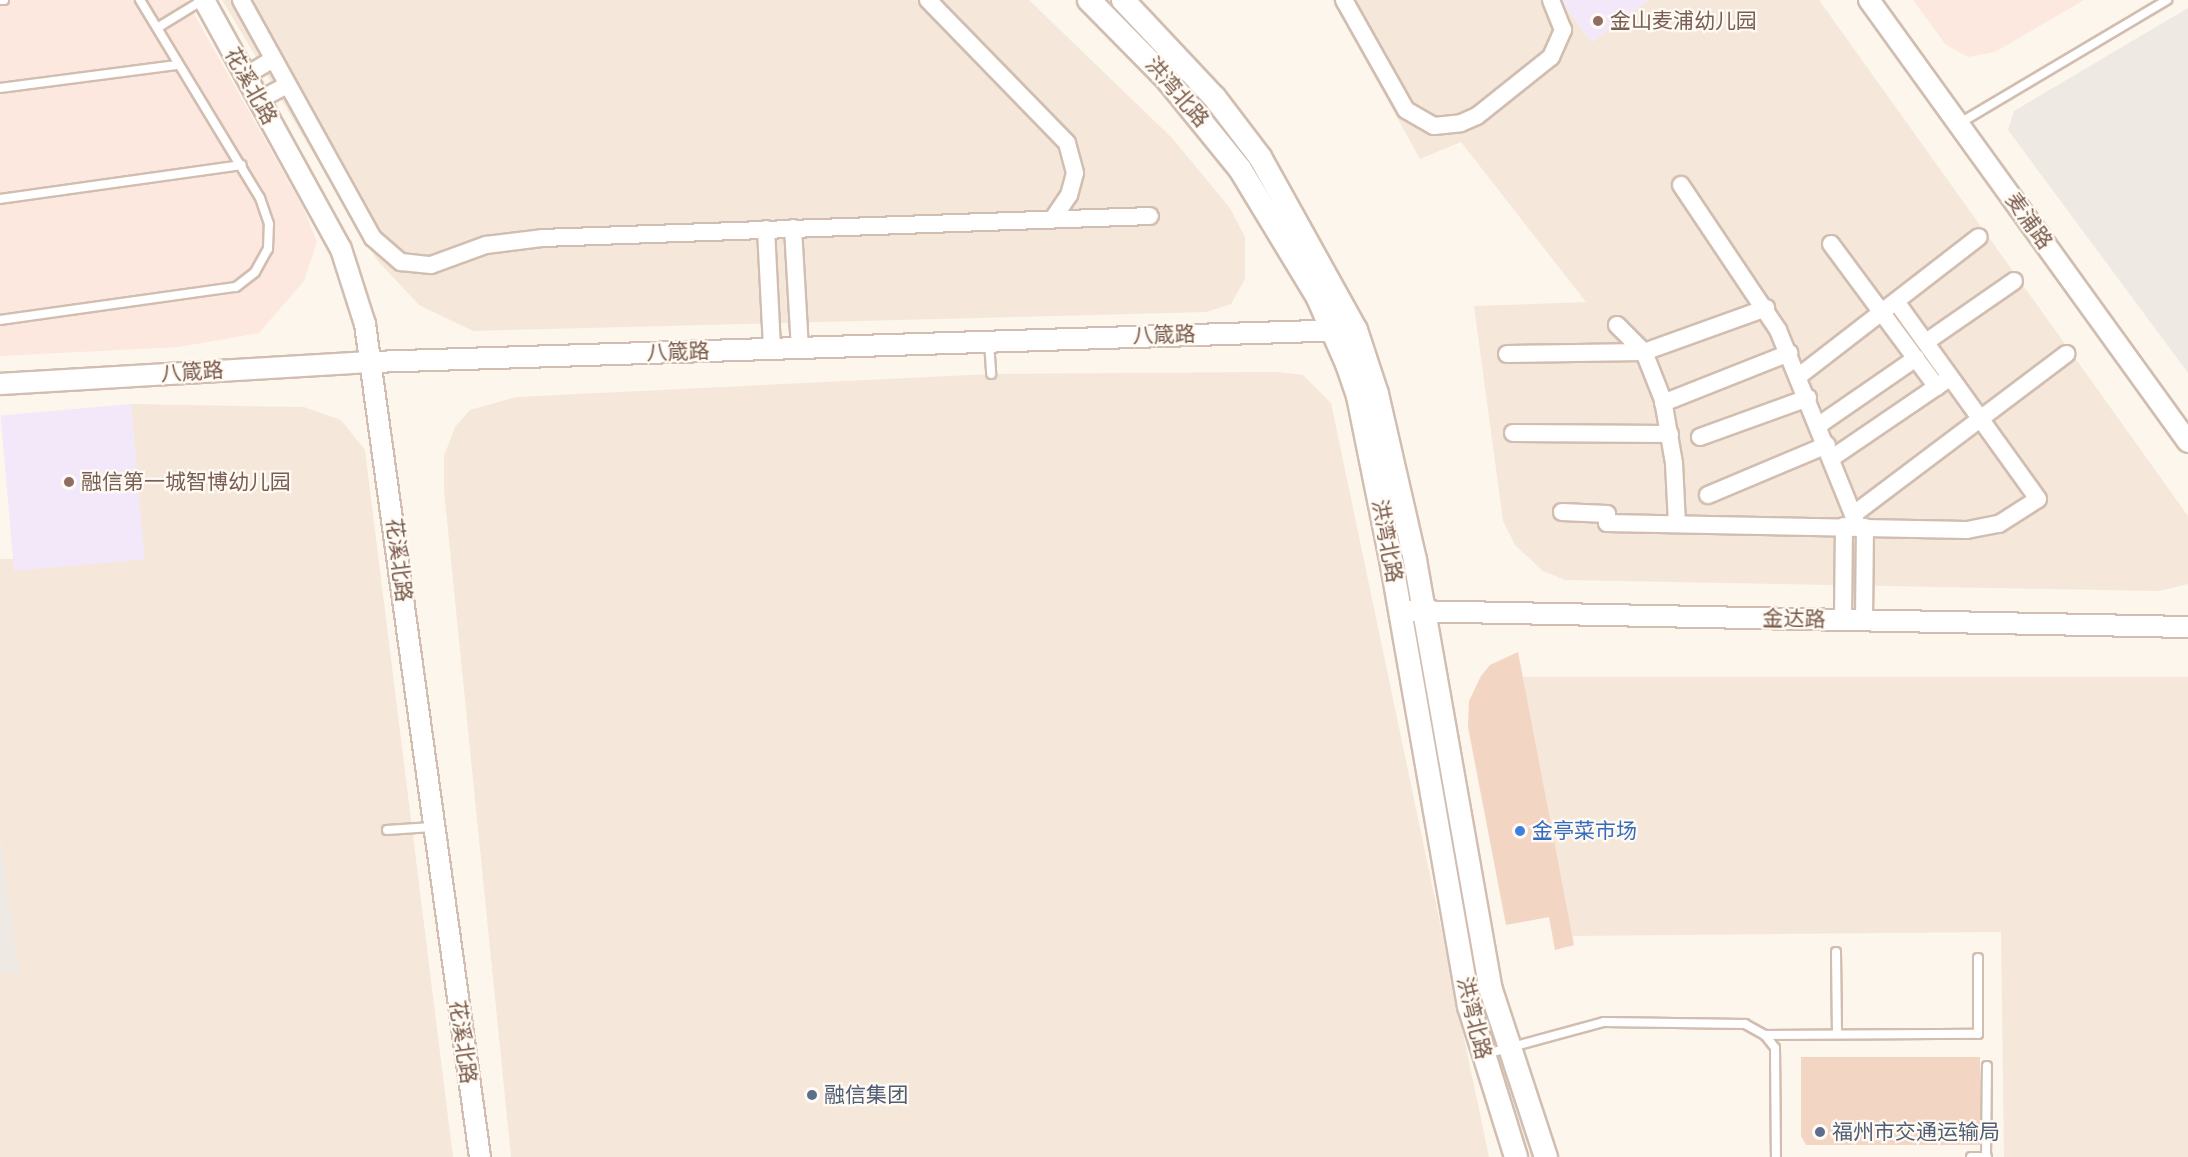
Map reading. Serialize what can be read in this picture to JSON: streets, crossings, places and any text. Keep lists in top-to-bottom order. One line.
{"streets":{"main road":["洪湾北路"],"street":["花溪北路","麦浦路","八箴路","金达路"]},"crossings":[["花溪北路","八箴路"],["洪湾北路","八箴路"],["洪湾北路","金达路"]],"places":["金山麦浦幼儿园","融信第一城智博幼儿园","金亭菜市场","融信集团","福州市交通运输局"]}
